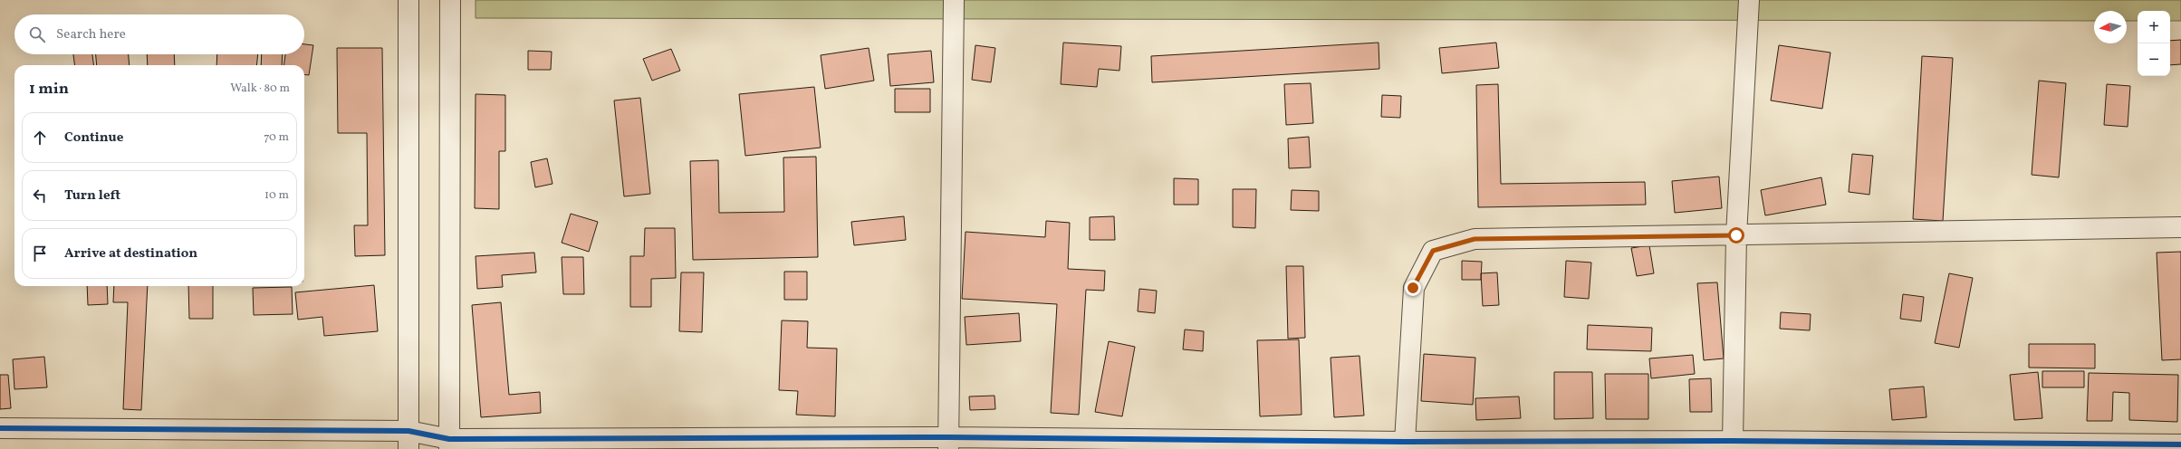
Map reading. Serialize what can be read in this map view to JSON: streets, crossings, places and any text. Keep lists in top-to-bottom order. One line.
{"north":"left","page":{"map_buttons":["+","−"],"search":"Search here","heading":["1 min","Walk · 80 m"],"list":[["Continue","70 m"],["Turn left","10 m"],"Arrive at destination"]}}
